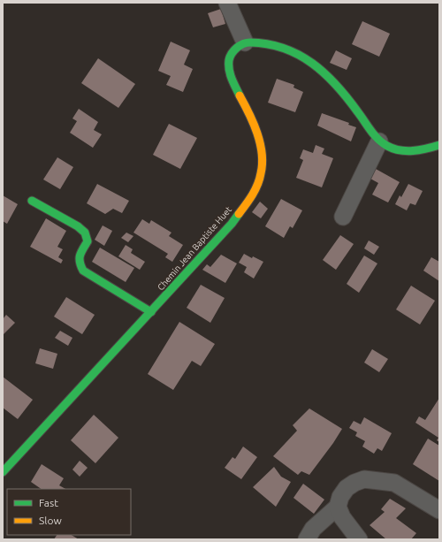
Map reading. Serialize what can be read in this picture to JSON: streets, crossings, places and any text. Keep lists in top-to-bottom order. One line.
{"streets":{"street":["Chemin Jean Baptiste Huet"]},"legend":["Fast","Slow"]}
